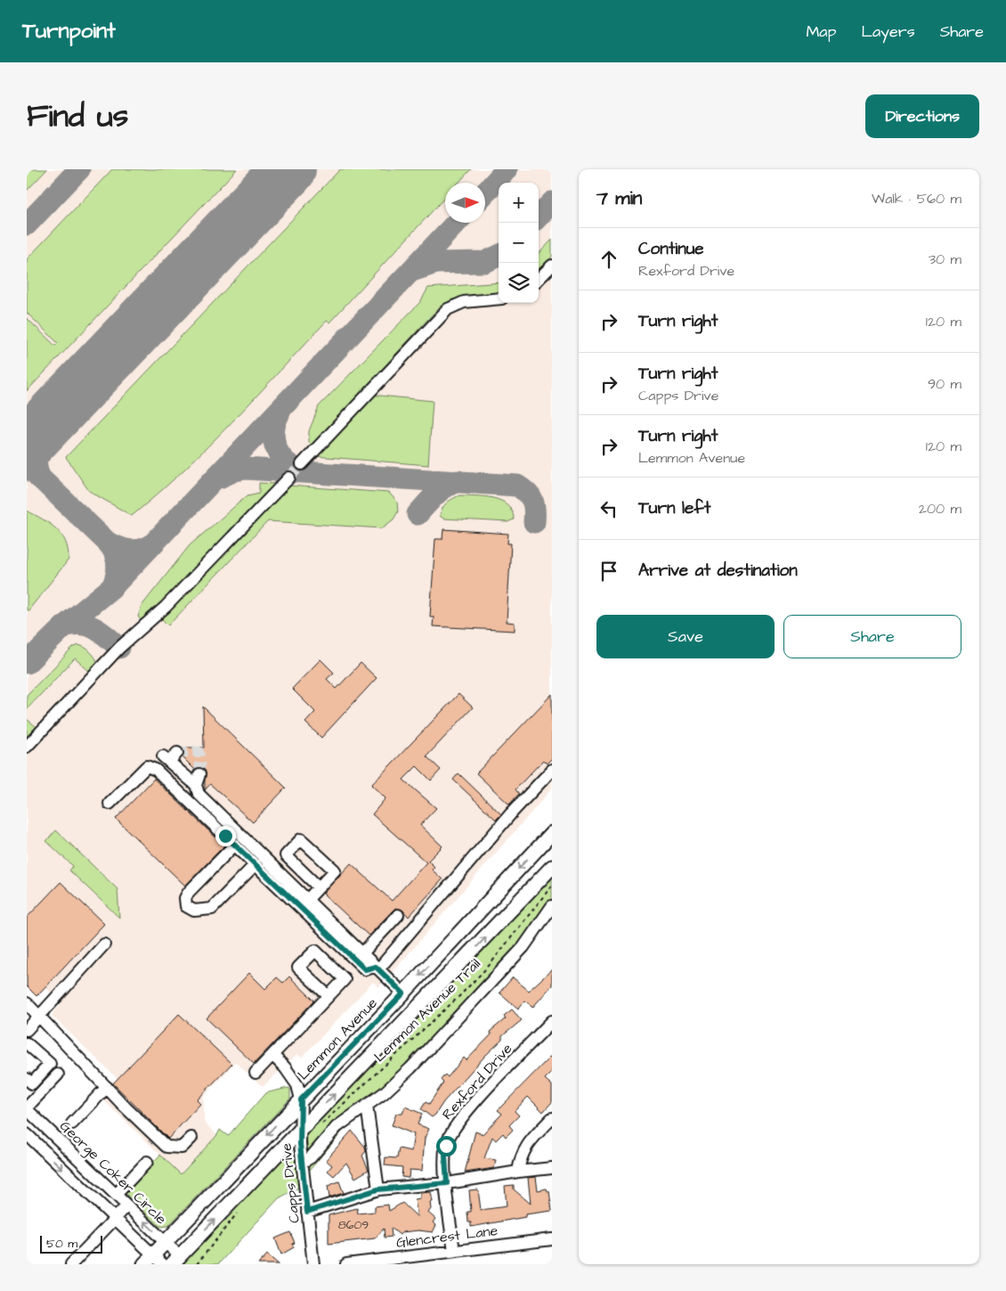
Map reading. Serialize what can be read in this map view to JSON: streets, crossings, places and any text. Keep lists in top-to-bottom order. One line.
{"streets":{"main road":["Lemmon Avenue"],"street":["Rexford Drive","George Coker Circle","Capps Drive","Glencrest Lane"],"path":["Lemmon Avenue Trail"]},"crossings":[["Lemmon Avenue","George Coker Circle"],["Lemmon Avenue","Capps Drive"],["Rexford Drive","Glencrest Lane"]],"house_numbers":["8609"],"scale_bar":"50 m","north":"right","page":{"header":"Turnpoint","nav":["Map","Layers","Share"],"title":"Find us","buttons":["Directions",["Save","Share"]],"heading":["7 min","Walk · 560 m"],"map_buttons":["+","−"],"list":[["Continue","Rexford Drive","30 m"],["Turn right","120 m"],["Turn right","Capps Drive","90 m"],["Turn right","Lemmon Avenue","120 m"],["Turn left","200 m"],"Arrive at destination"],"scale":"50 m"}}
